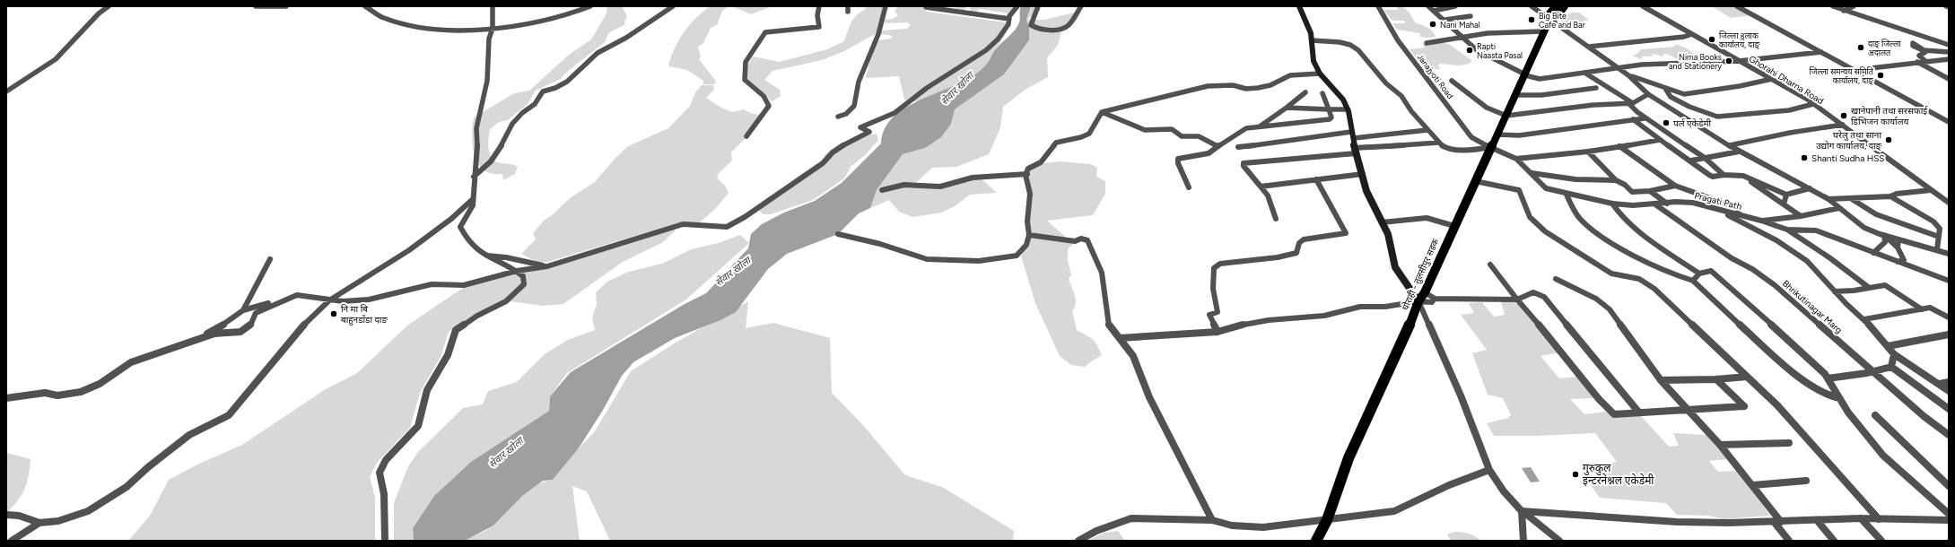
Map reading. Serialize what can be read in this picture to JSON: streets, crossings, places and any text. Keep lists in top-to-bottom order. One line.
{"streets":{"main road":["घोराही - तुलसीपुर सडक"],"street":["Janajyoti Road","Ghorahi Dharna Road","Pragati Path","Bhrikutinagar Marg"]},"crossings":[["Janajyoti Road","Pragati Path"],["Janajyoti Road","घोराही - तुलसीपुर सडक"],["Pragati Path","घोराही - तुलसीपुर सडक"],["Pragati Path","Bhrikutinagar Marg"]],"water":["सेवार खोला"],"places":["Big Bite Cafe and Bar","Nani Mahal","जिल्ला हुलाक कार्यालय, दाङ्","दाङ् जिल्ला अदालत","Rapti Naasta Pasal","Nima Books and Stationery","जिल्ला समन्वय समिति कार्यालय, दाङ्","खानेपानी तथा सरसफाई डिभिजन कार्यालय","पर्ल एकेडेमी","घरेलु तथा साना उद्योग कार्यालय, दाङ्","Shanti Sudha HSS","नि मा बि बाहुनडाँडा दाङ","गुरुकुल इन्टरनेश्नल एकेडेमी"]}
